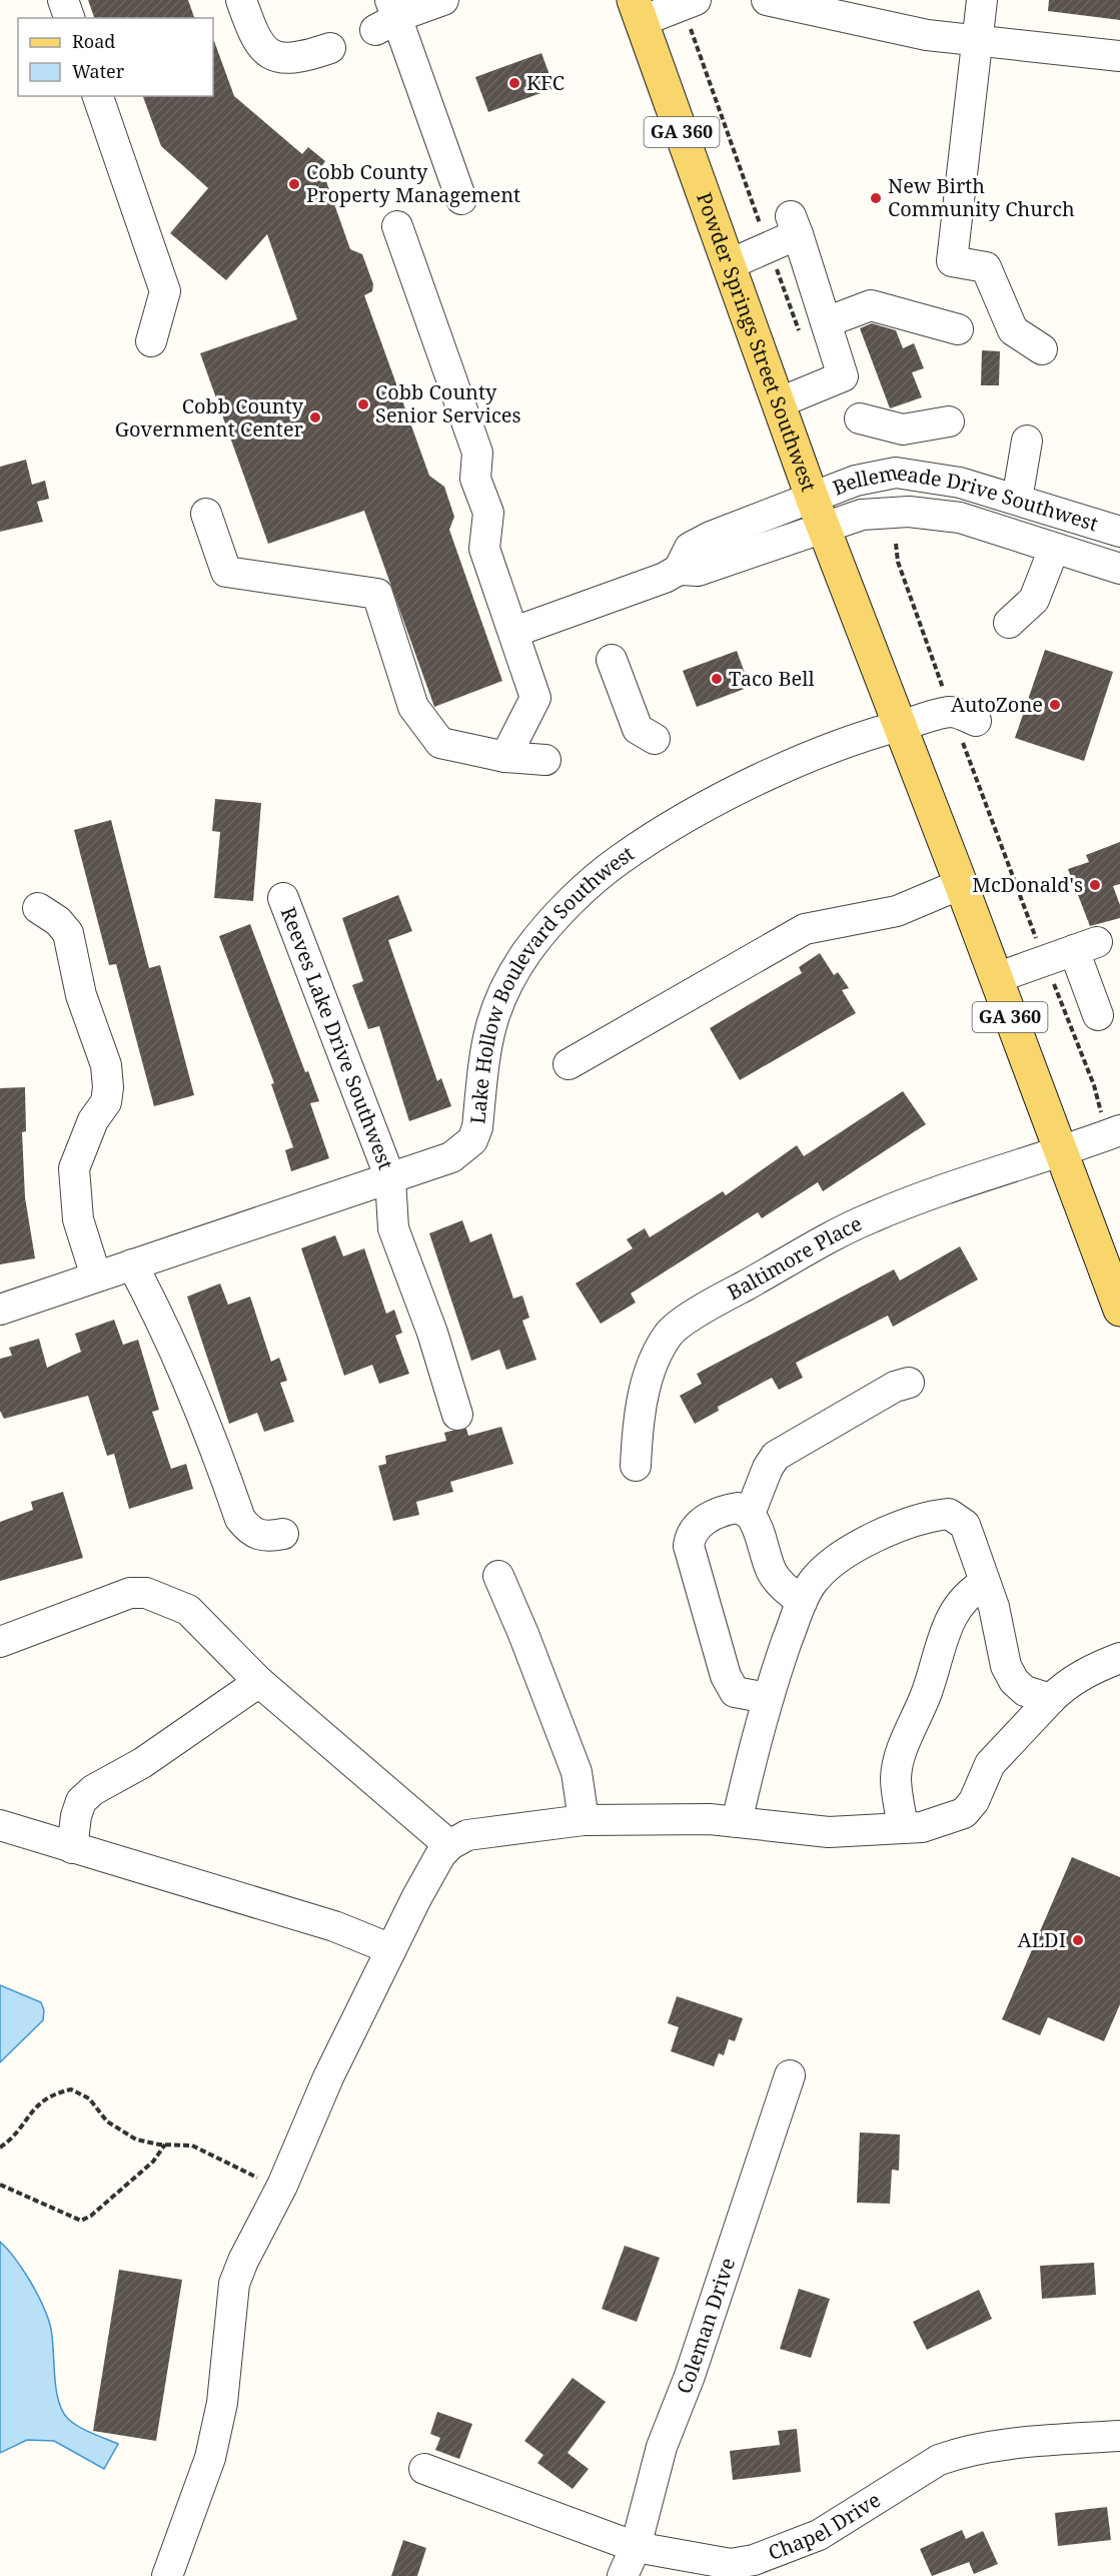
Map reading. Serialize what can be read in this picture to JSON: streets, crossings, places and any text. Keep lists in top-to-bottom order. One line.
{"streets":{"main road":["GA 360","Powder Springs Street Southwest"],"street":["Bellemeade Drive Southwest","Lake Hollow Boulevard Southwest","Reeves Lake Drive Southwest","Baltimore Place","Coleman Drive","Chapel Drive"]},"crossings":[["GA 360","Powder Springs Street Southwest"],["GA 360","Lake Hollow Boulevard Southwest"],["GA 360","Baltimore Place"],["Powder Springs Street Southwest","Bellemeade Drive Southwest"],["Powder Springs Street Southwest","Lake Hollow Boulevard Southwest"],["Lake Hollow Boulevard Southwest","Reeves Lake Drive Southwest"],["Coleman Drive","Chapel Drive"]],"places":["KFC","Cobb County Property Management","New Birth Community Church","Cobb County Senior Services","Cobb County Government Center","Taco Bell","AutoZone","McDonald's","ALDI"],"legend":["Road","Water"]}
